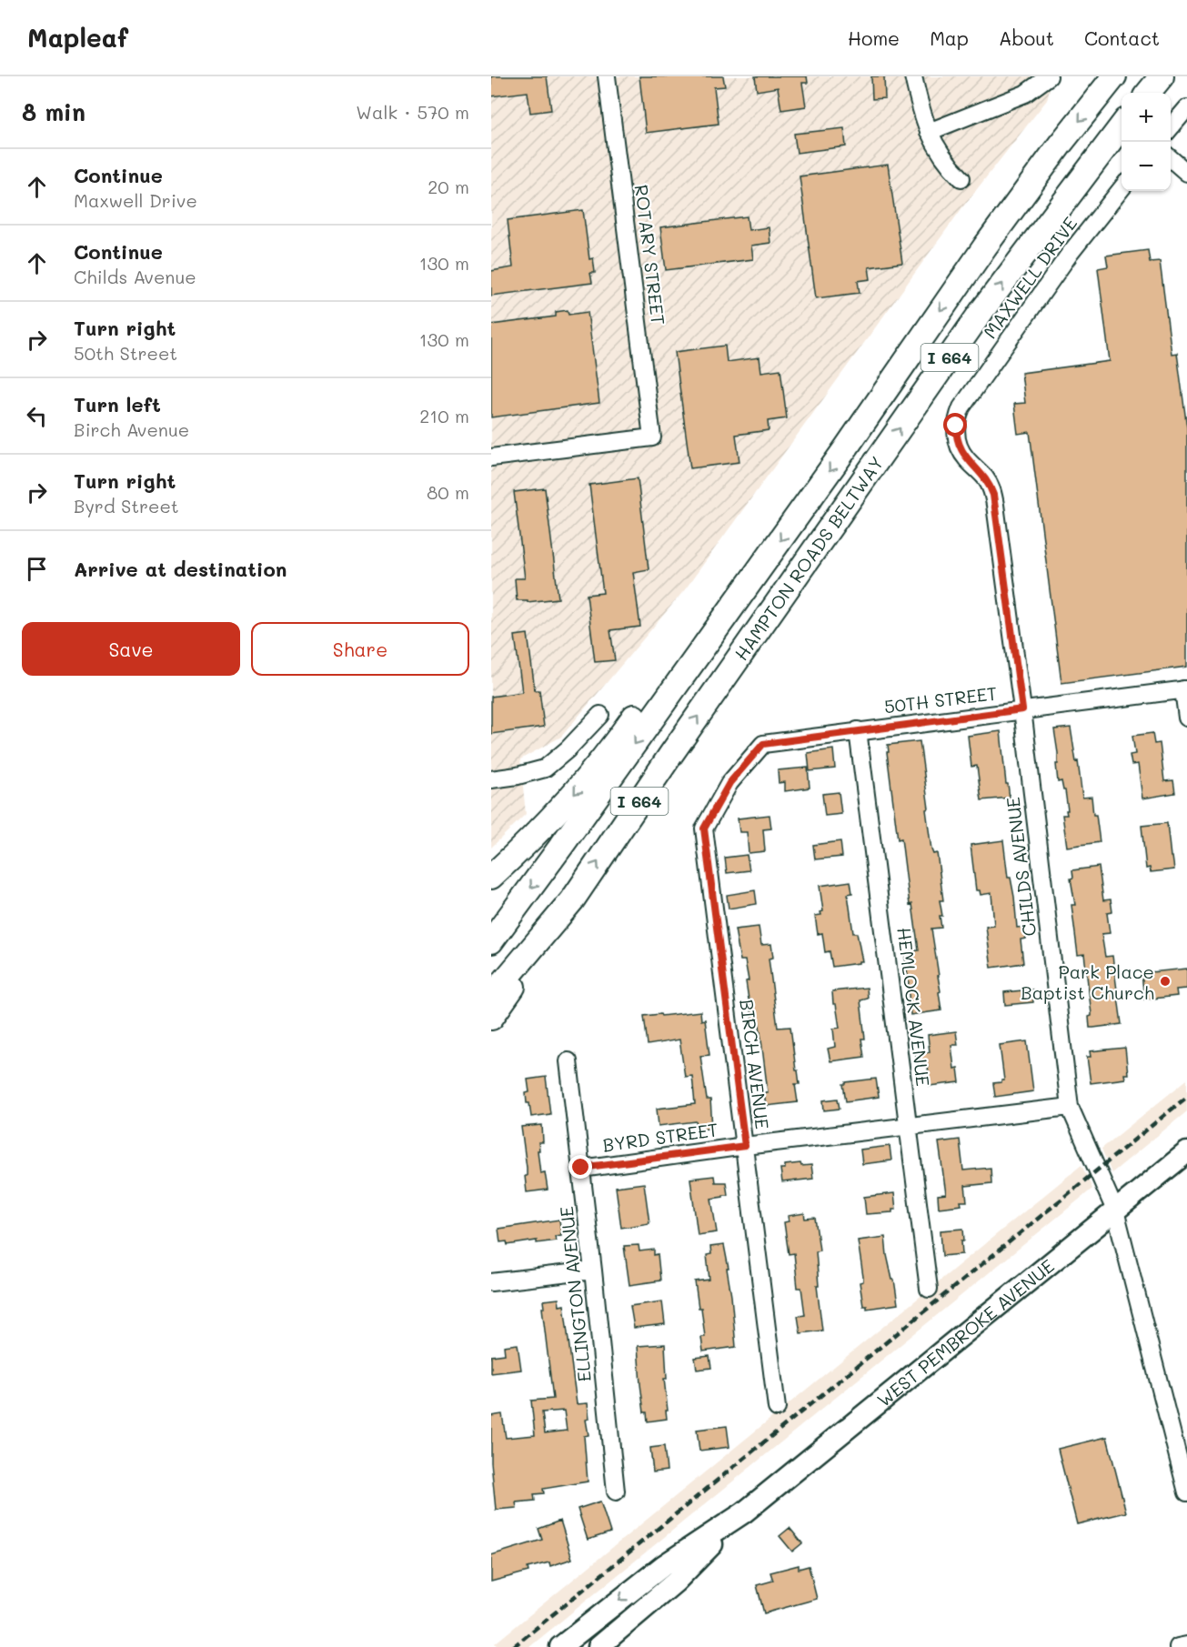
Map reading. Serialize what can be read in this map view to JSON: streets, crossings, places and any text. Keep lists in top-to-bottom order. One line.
{"streets":{"highway":["I 664","HAMPTON ROADS BELTWAY"],"main road":["WEST PEMBROKE AVENUE"],"street":["ROTARY STREET","MAXWELL DRIVE","50TH STREET","CHILDS AVENUE","HEMLOCK AVENUE","BIRCH AVENUE","BYRD STREET","ELLINGTON AVENUE"]},"crossings":[["MAXWELL DRIVE","CHILDS AVENUE"],["50TH STREET","CHILDS AVENUE"],["50TH STREET","HEMLOCK AVENUE"],["50TH STREET","BIRCH AVENUE"],["CHILDS AVENUE","BYRD STREET"],["CHILDS AVENUE","WEST PEMBROKE AVENUE"],["HEMLOCK AVENUE","BYRD STREET"],["BIRCH AVENUE","BYRD STREET"],["BYRD STREET","ELLINGTON AVENUE"]],"places":["Park Place Baptist Church"],"page":{"header":"Mapleaf","nav":["Home","Map","About","Contact"],"heading":["8 min","Walk · 570 m"],"map_buttons":["+","−"],"list":[["Continue","Maxwell Drive","20 m"],["Continue","Childs Avenue","130 m"],["Turn right","50th Street","130 m"],["Turn left","Birch Avenue","210 m"],["Turn right","Byrd Street","80 m"],"Arrive at destination"],"buttons":["Save","Share"]}}
